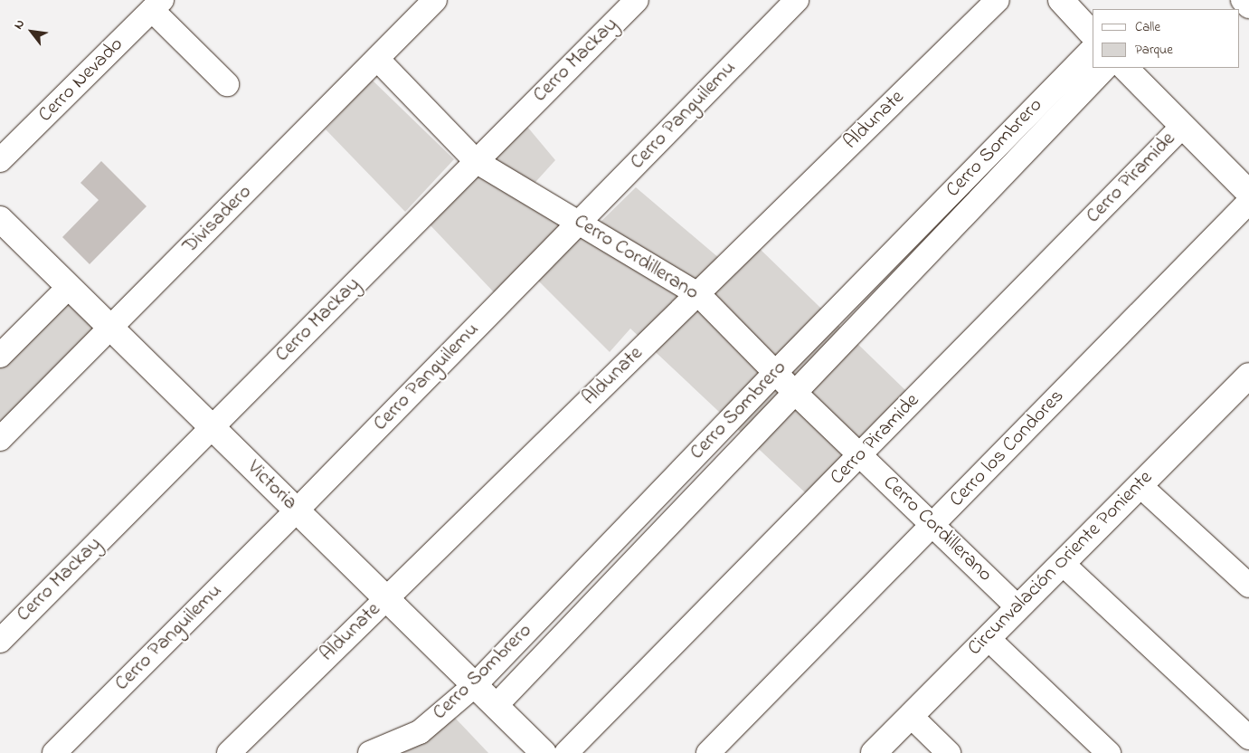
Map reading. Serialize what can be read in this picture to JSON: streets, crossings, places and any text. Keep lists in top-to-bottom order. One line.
{"streets":{"street":["Cerro Mackay","Cerro Nevado","Cerro Panguilemu","Aldunate","Cerro Sombrero","Cerro Piramide","Divisadero","Cerro Cordillerano","Cerro los Condores","Victoria","Circunvalación Oriente Poniente"]},"crossings":[["Cerro Mackay","Cerro Cordillerano"],["Cerro Mackay","Victoria"],["Cerro Panguilemu","Cerro Cordillerano"],["Cerro Panguilemu","Victoria"],["Aldunate","Cerro Cordillerano"],["Aldunate","Victoria"],["Cerro Sombrero","Cerro Cordillerano"],["Cerro Sombrero","Victoria"],["Cerro Piramide","Cerro Cordillerano"],["Divisadero","Cerro Cordillerano"],["Divisadero","Victoria"],["Cerro Cordillerano","Cerro los Condores"],["Cerro Cordillerano","Circunvalación Oriente Poniente"]],"legend":["Calle","Parque"],"north":"top left"}
